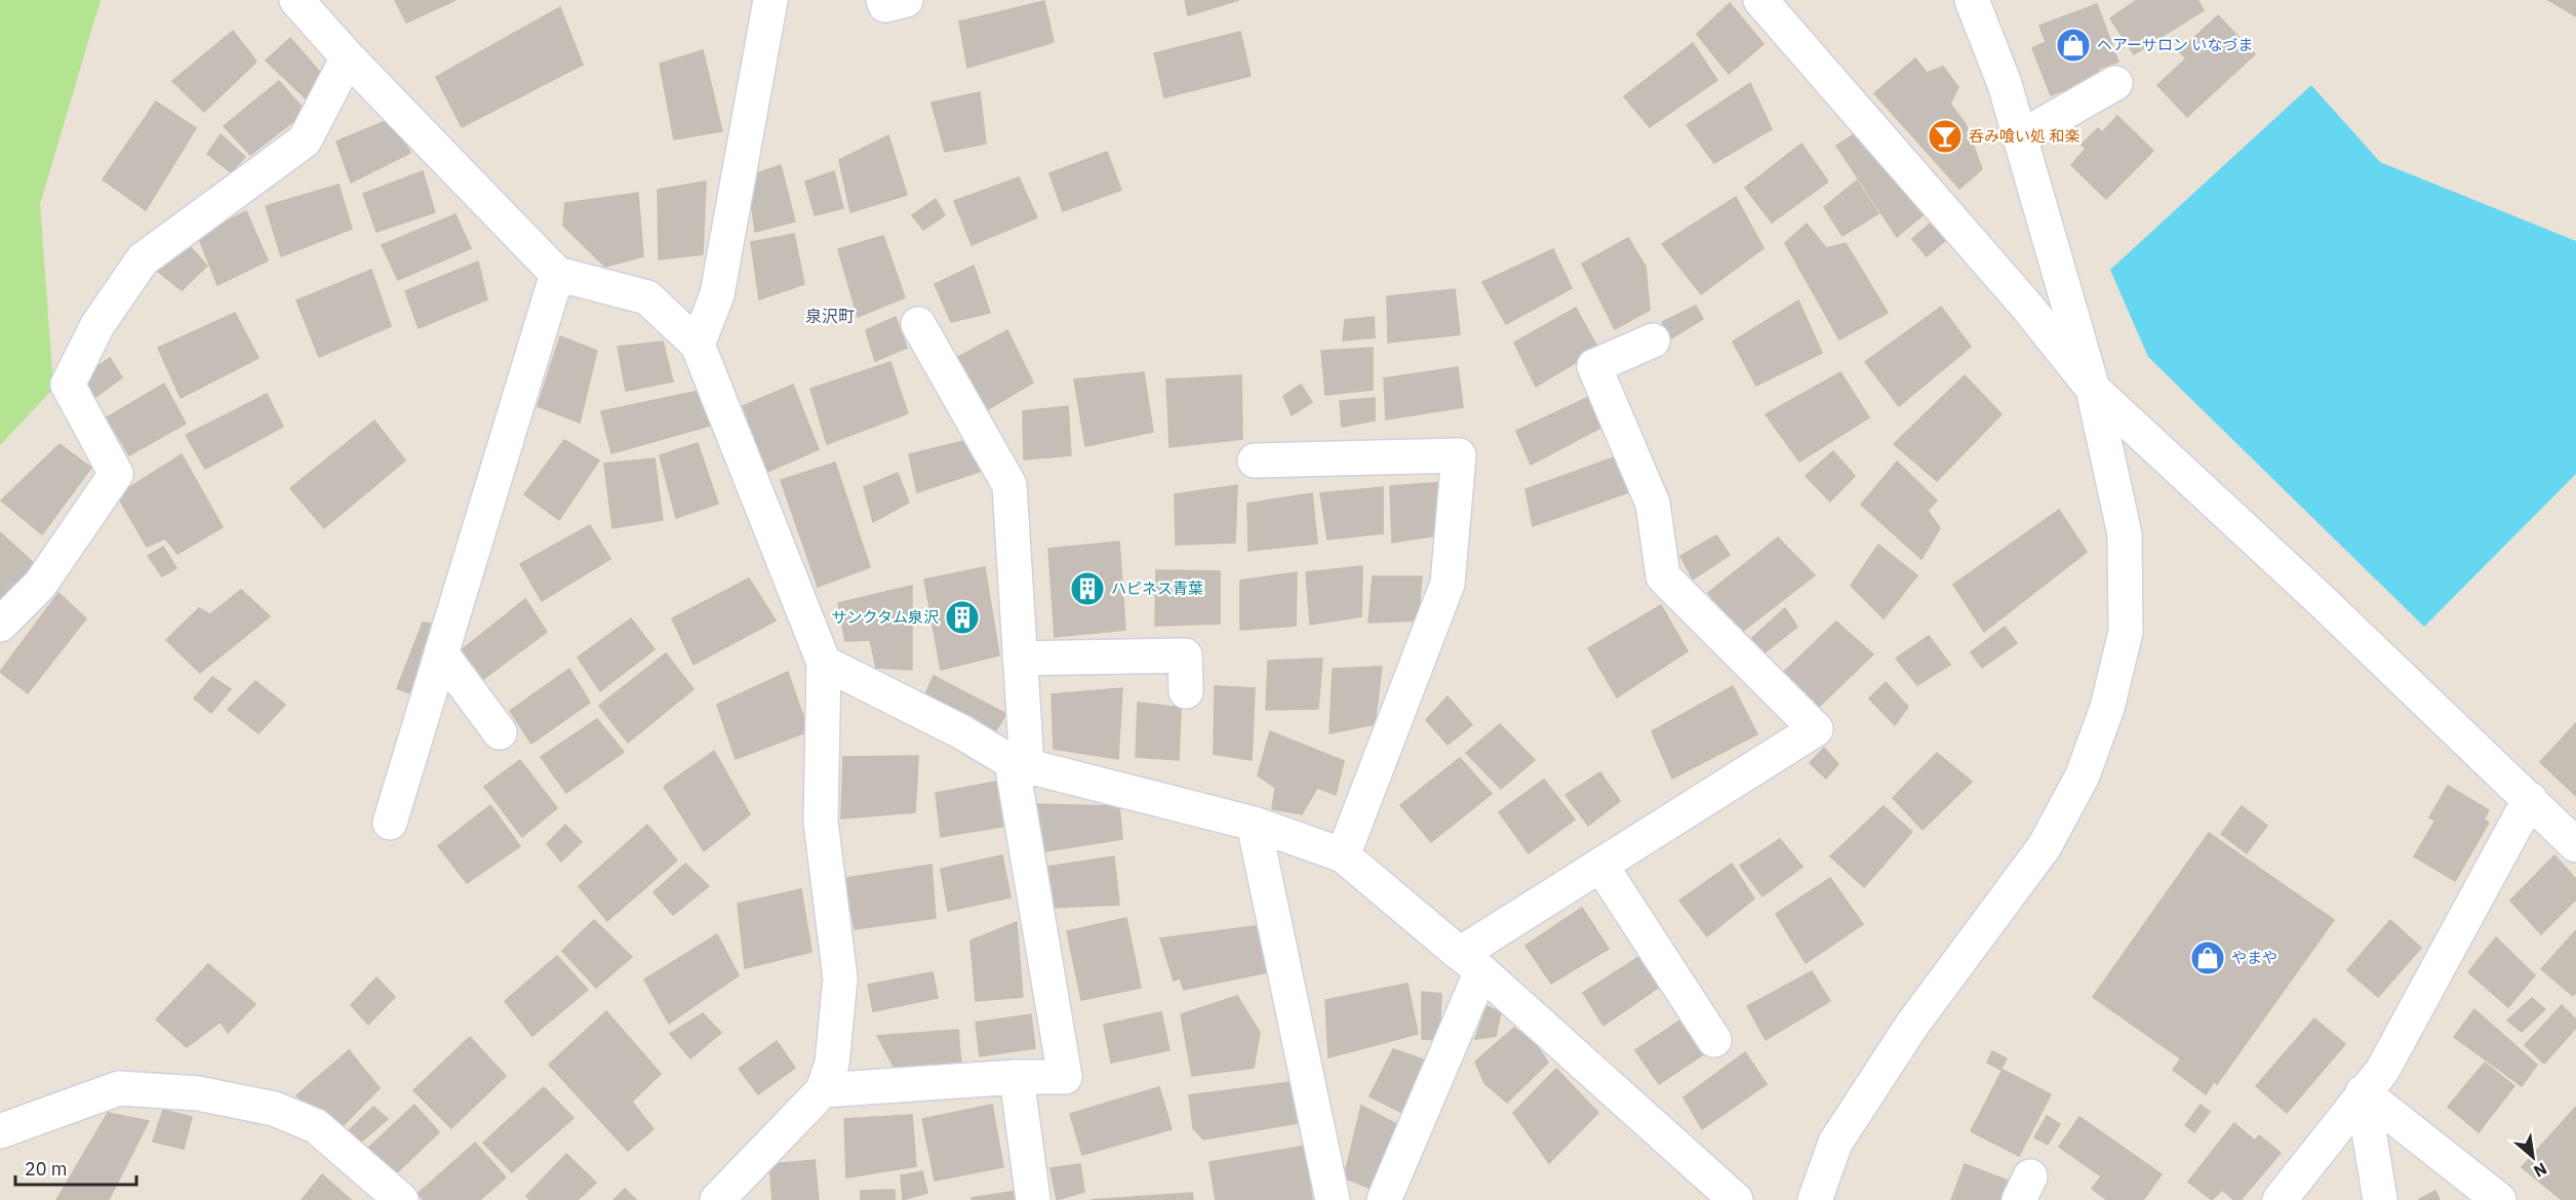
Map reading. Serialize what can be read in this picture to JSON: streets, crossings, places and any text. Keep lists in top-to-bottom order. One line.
{"districts":["泉沢町"],"places":{"shop":["ヘアーサロン いなづま","やまや"],"bar":["呑み喰い処 和楽"],"building":["ハピネス青葉","サンクタム泉沢"]},"scale_bar":"20 m","north":"bottom right"}
